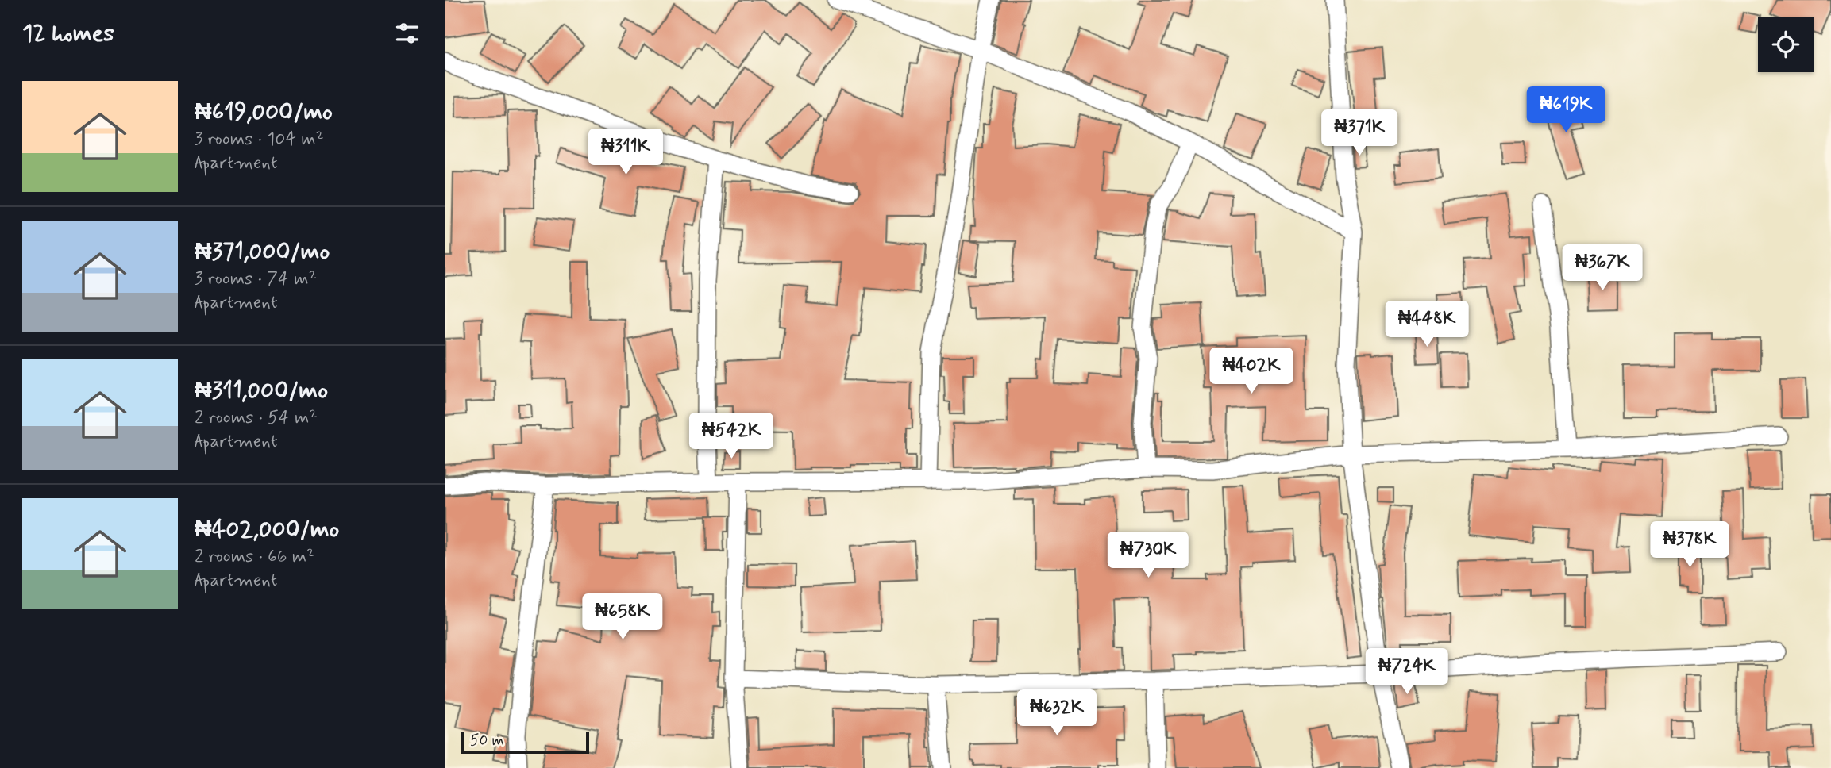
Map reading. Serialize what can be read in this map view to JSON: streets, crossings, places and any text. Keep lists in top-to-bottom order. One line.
{"scale_bar":"50 m","page":{"heading":"12 homes","list":[{"name":"₦619,000/mo","note":"3 rooms · 104 m² · Apartment"},{"name":"₦371,000/mo","note":"3 rooms · 74 m² · Apartment"},{"name":"₦311,000/mo","note":"2 rooms · 54 m² · Apartment"},{"name":"₦402,000/mo","note":"2 rooms · 66 m² · Apartment"}],"price":["₦619K","₦371K","₦311K","₦367K","₦448K","₦402K","₦542K","₦378K","₦730K","₦658K","₦724K","₦632K"],"scale":"50 m"}}
